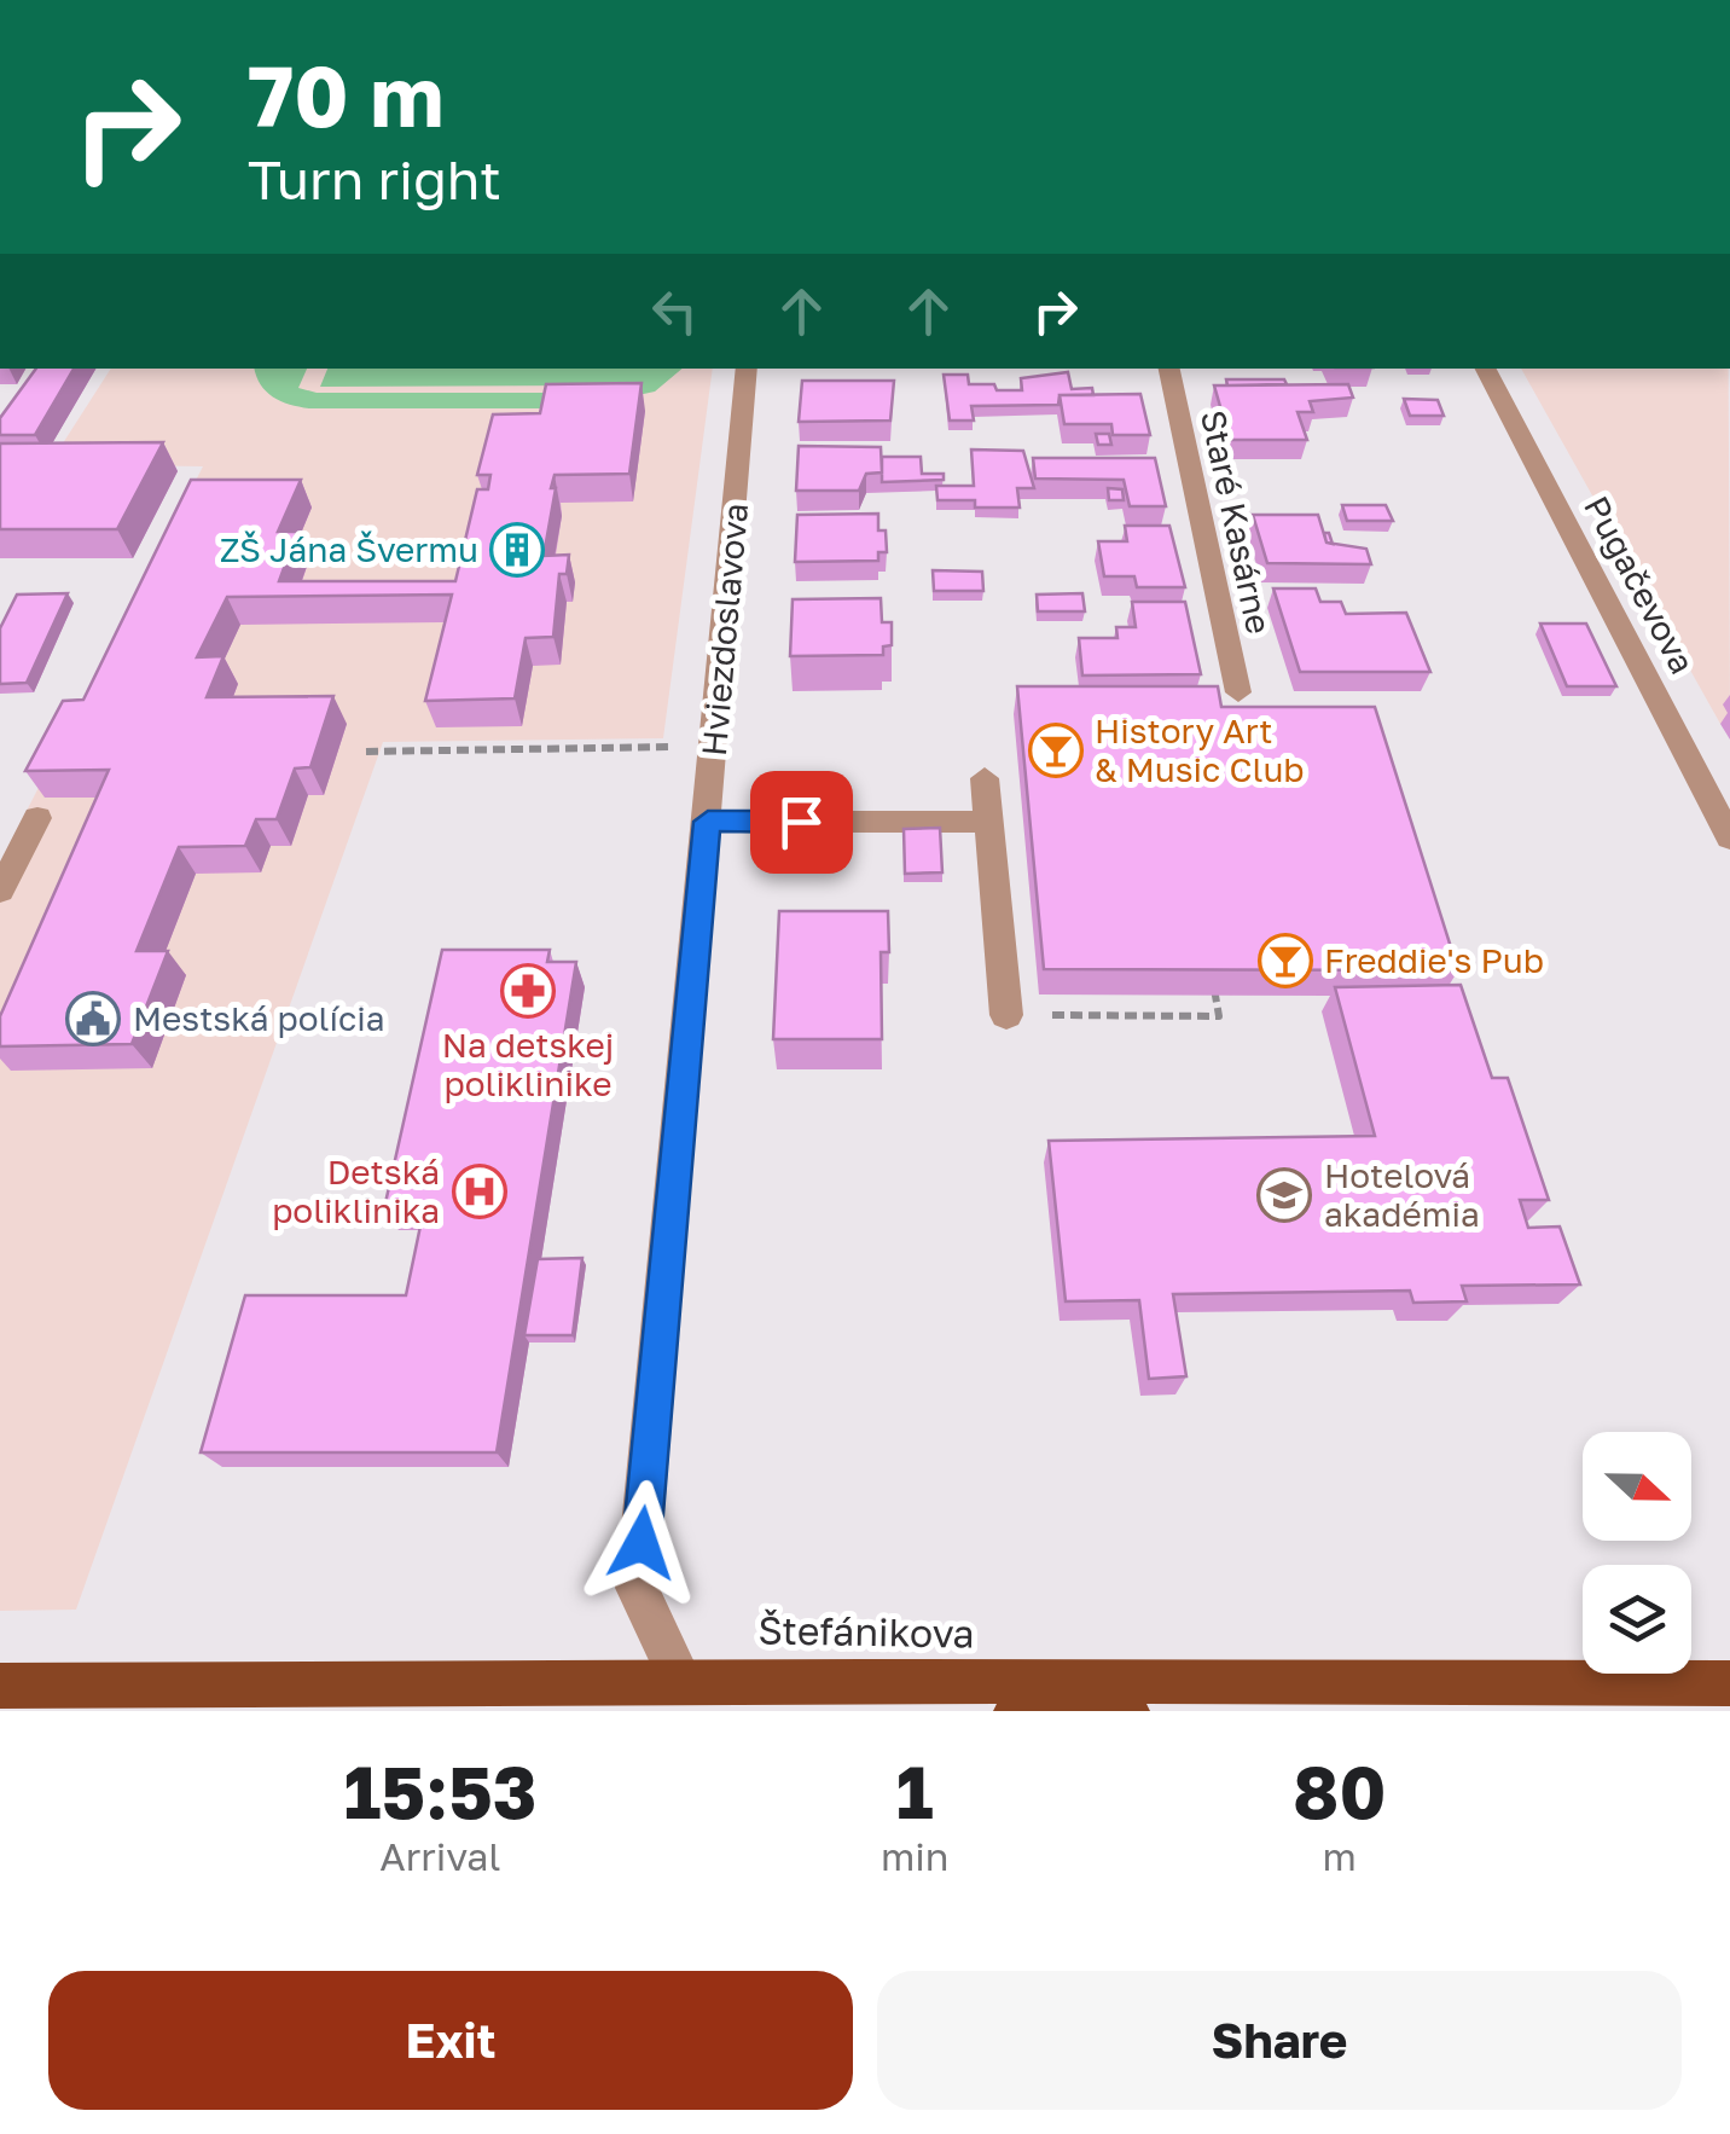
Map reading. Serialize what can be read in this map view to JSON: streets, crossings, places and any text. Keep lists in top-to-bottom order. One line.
{"streets":{"main road":["Štefánikova"],"street":["Staré Kasárne","Pugačevova","Hviezdoslavova"]},"crossings":[["Hviezdoslavova","Štefánikova"]],"places":{"building":["ZŠ Jána Švermu"],"bar":["History Art & Music Club","Freddie's Pub"],"pharmacy":["Na detskej poliklinike"],"public building":["Mestská polícia"],"hospital":["Detská poliklinika"],"school or university":["Hotelová akadémia"]},"north":"right","page":{"turn":["70 m","Turn right"],"eta":["15:53","Arrival","1","min","80","m"],"buttons":["Exit","Share"]}}
